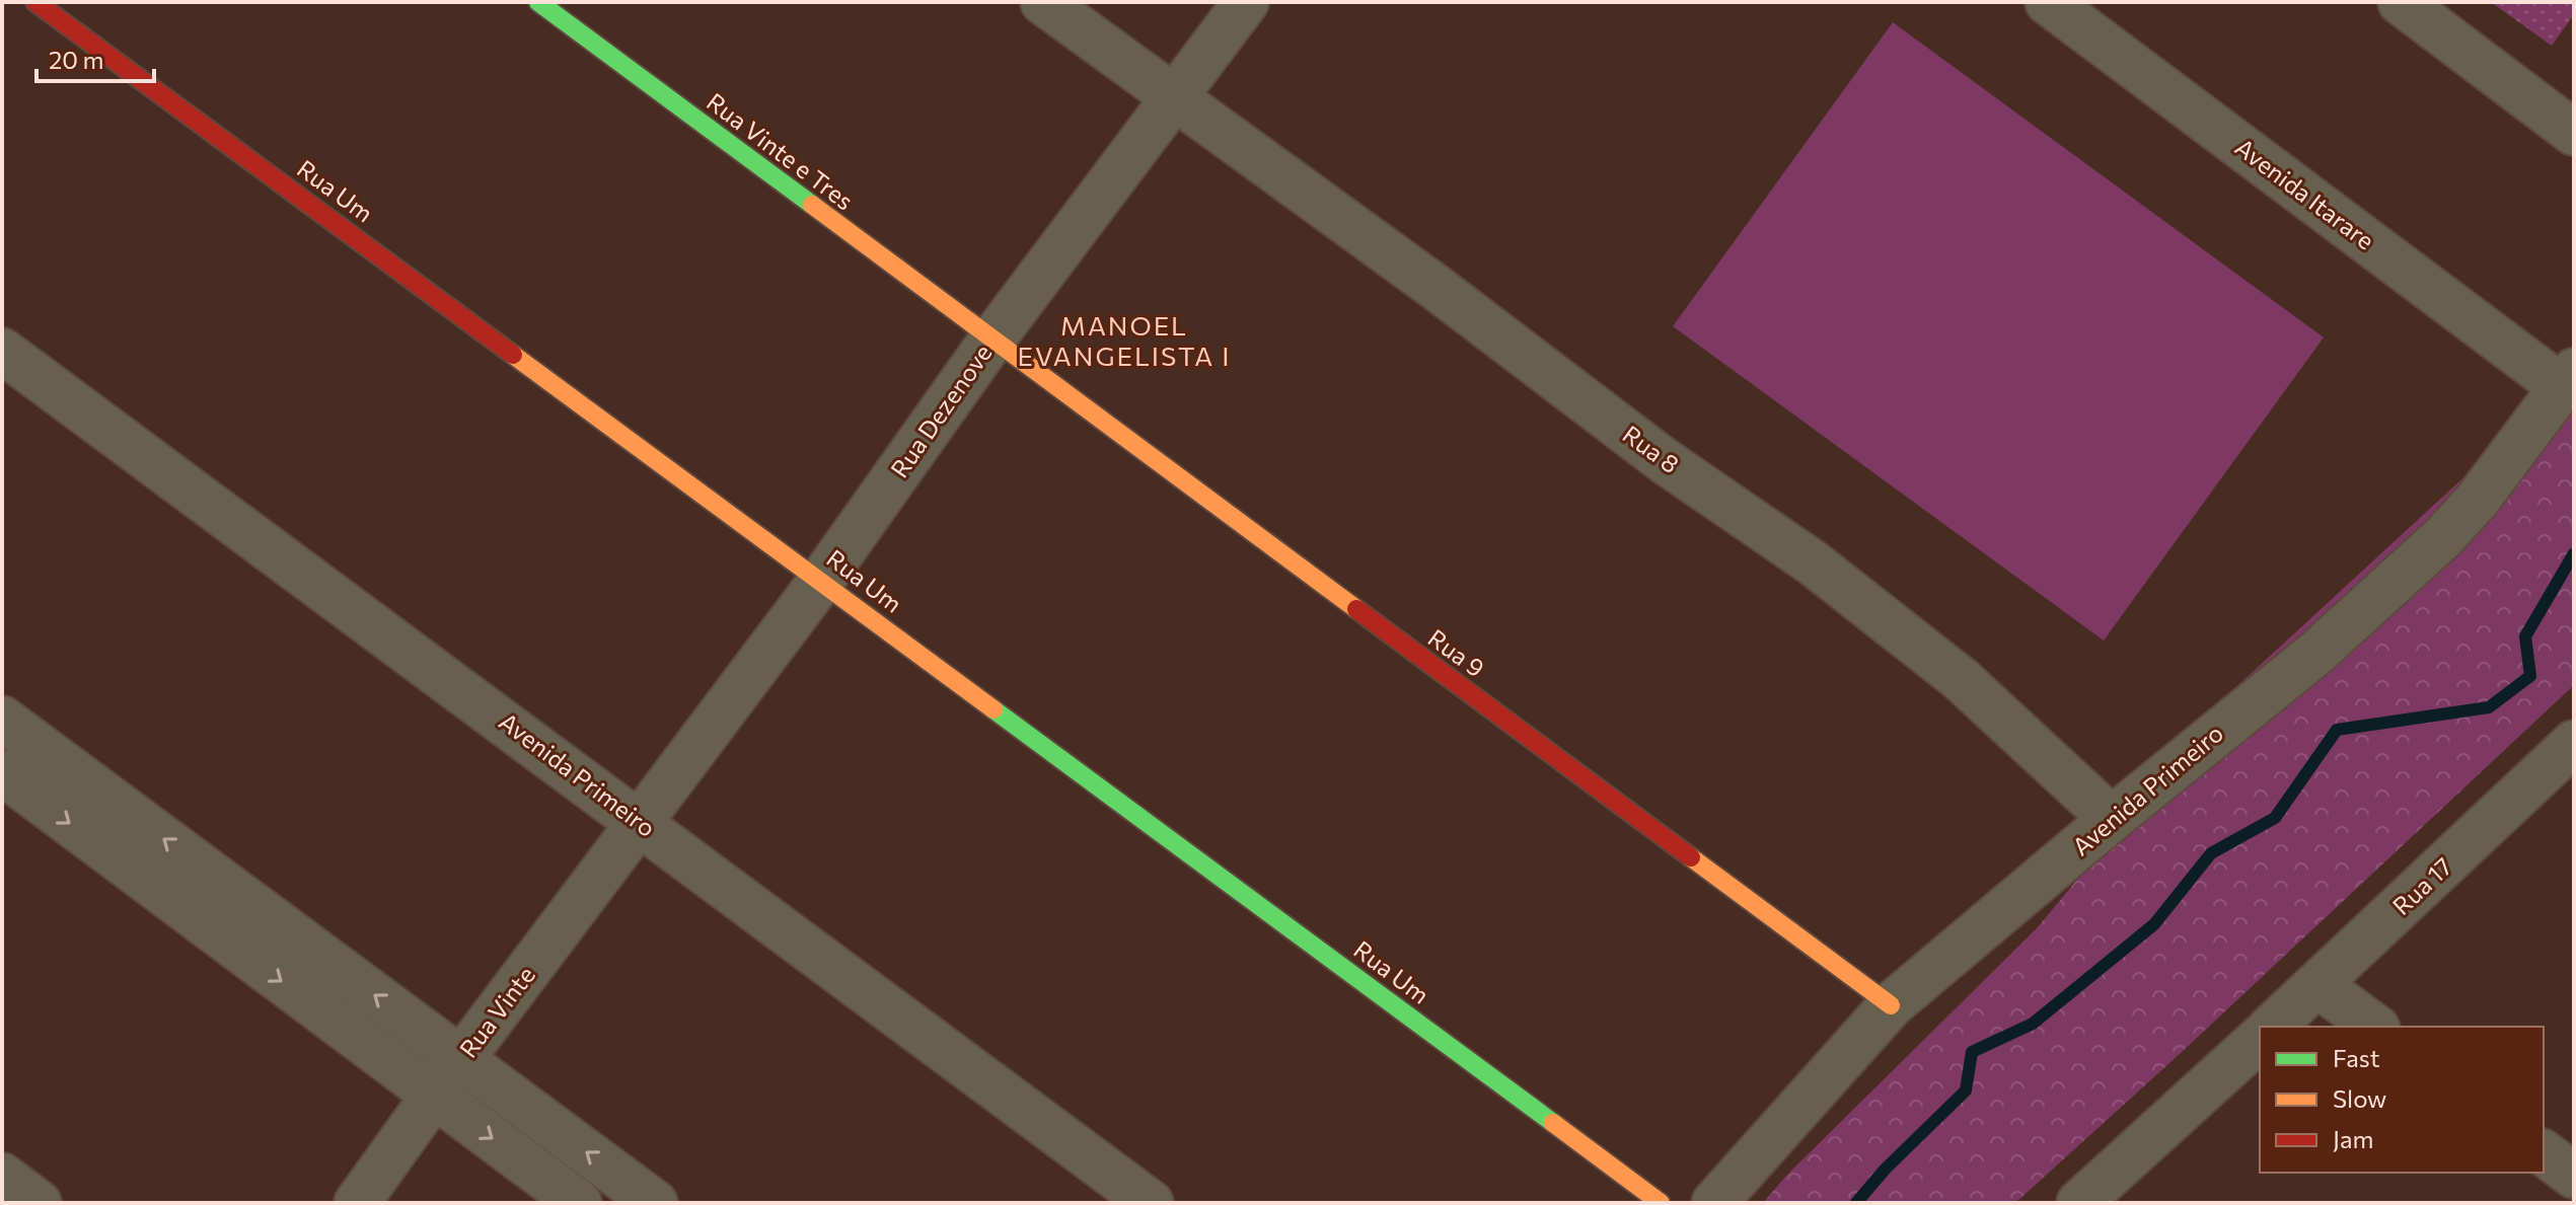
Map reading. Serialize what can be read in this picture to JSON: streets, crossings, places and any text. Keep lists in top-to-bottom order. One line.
{"streets":{"street":["Rua Vinte e Tres","Rua Um","Avenida Itarare","Rua Dezenove","Rua 8","Rua 9","Avenida Primeiro","Rua 17","Rua Vinte"]},"crossings":[["Rua Vinte e Tres","Rua Dezenove"],["Rua Vinte e Tres","Rua 9"],["Rua Um","Rua Dezenove"],["Avenida Itarare","Avenida Primeiro"],["Rua Dezenove","Rua 8"],["Rua Dezenove","Rua 9"],["Rua Dezenove","Avenida Primeiro"],["Rua Dezenove","Rua Vinte"],["Rua 8","Avenida Primeiro"],["Rua 9","Avenida Primeiro"],["Avenida Primeiro","Rua Vinte"]],"districts":["MANOEL EVANGELISTA I"],"legend":["Fast","Slow","Jam"],"scale_bar":"20 m"}
